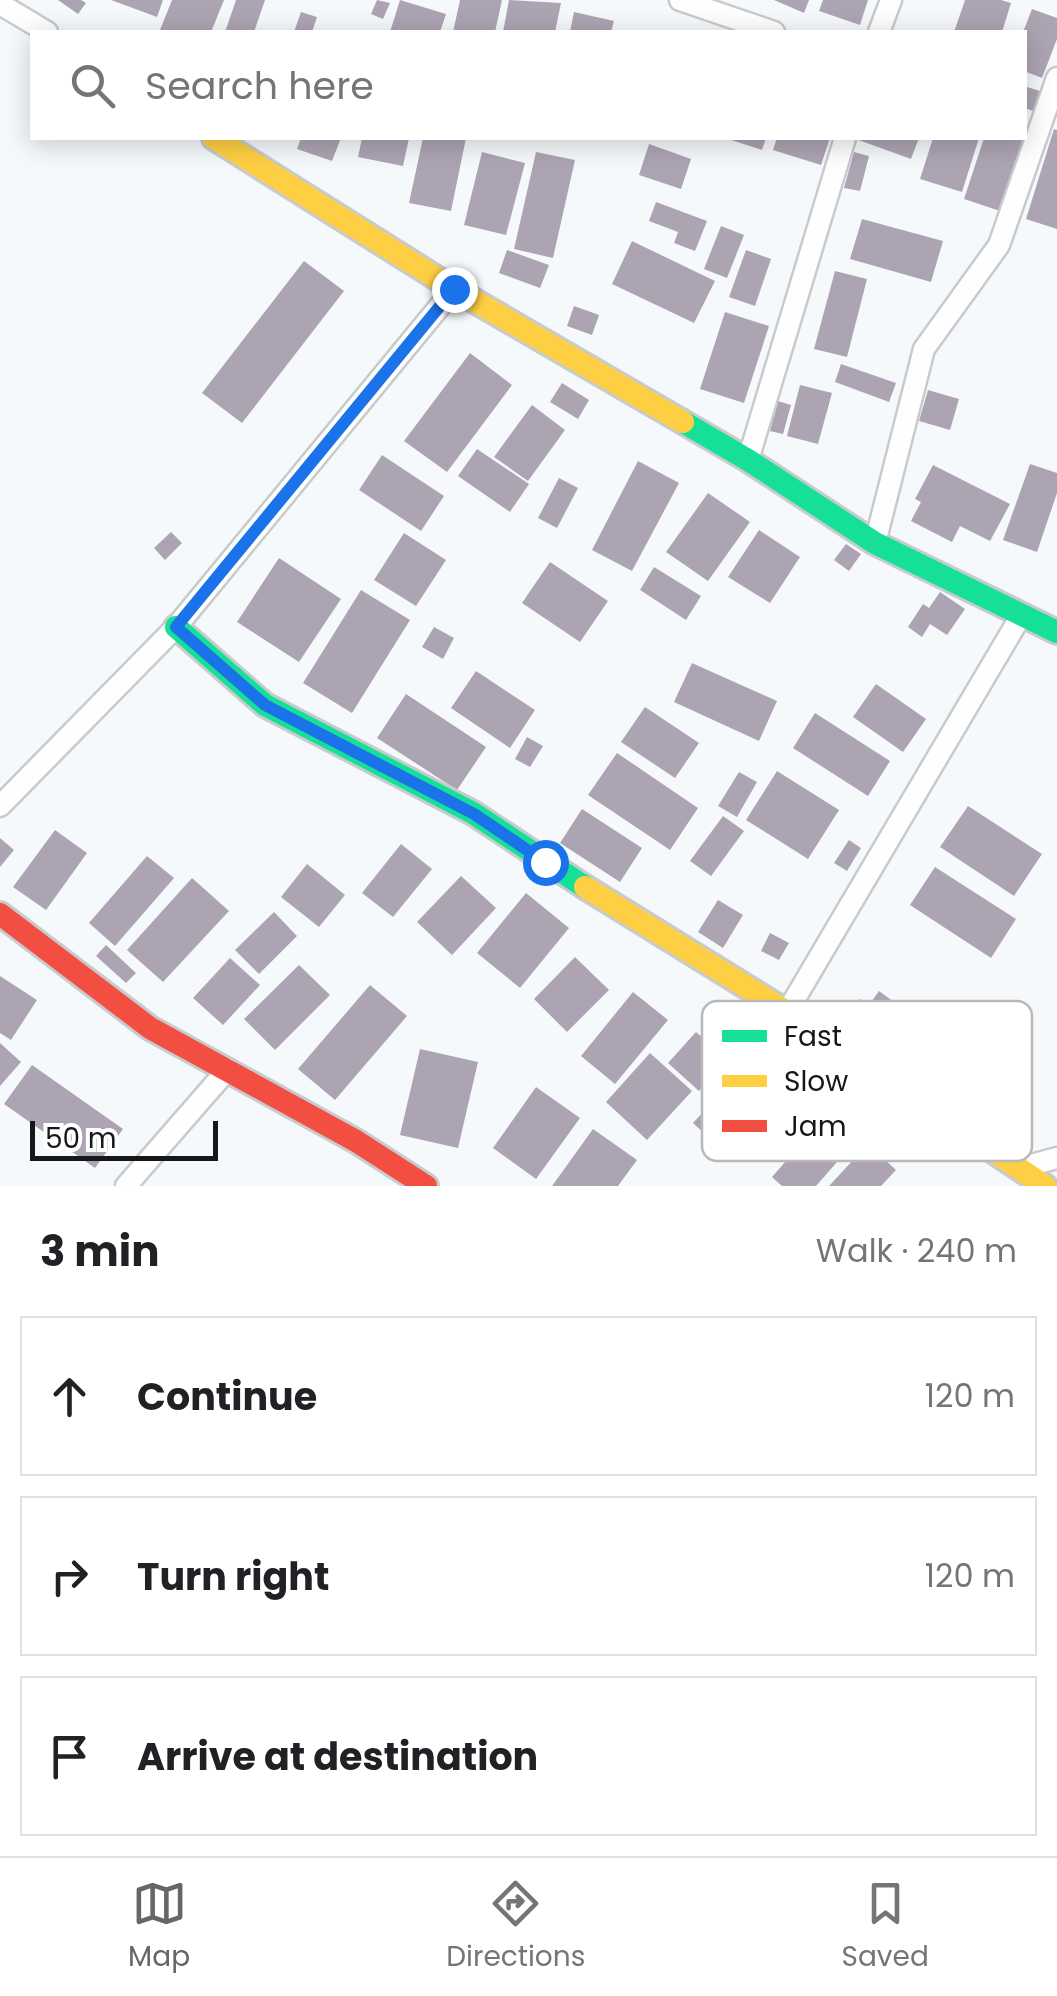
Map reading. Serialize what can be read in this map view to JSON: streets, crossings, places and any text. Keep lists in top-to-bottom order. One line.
{"legend":["Fast","Slow","Jam"],"scale_bar":"50 m","page":{"search":"Search here","scale":"50 m","heading":["3 min","Walk · 240 m"],"list":[["Continue","120 m"],["Turn right","120 m"],"Arrive at destination"],"nav":["Map","Directions","Saved"]}}
